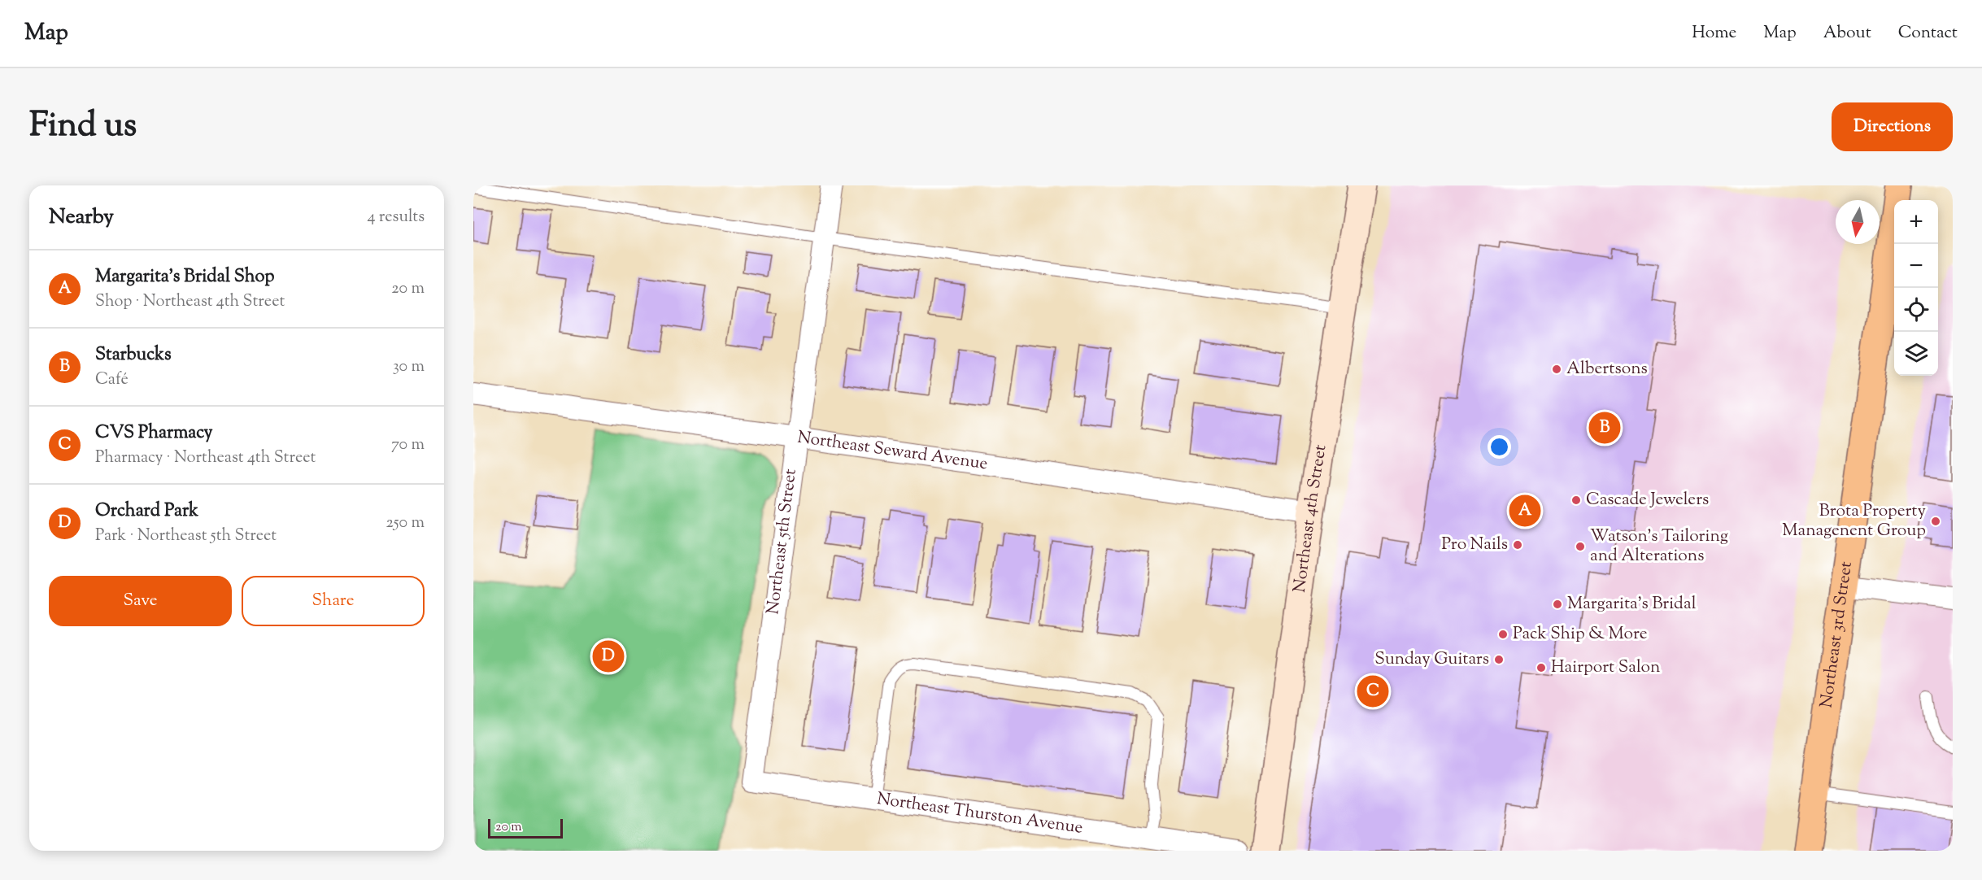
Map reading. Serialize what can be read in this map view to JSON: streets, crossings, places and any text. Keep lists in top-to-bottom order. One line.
{"streets":{"main road":["Northeast 3rd Street"],"street":["Northeast Seward Avenue","Northeast 4th Street","Northeast 5th Street","Northeast Thurston Avenue"]},"crossings":[["Northeast Seward Avenue","Northeast 4th Street"],["Northeast Seward Avenue","Northeast 5th Street"],["Northeast 5th Street","Northeast Thurston Avenue"]],"places":["Albertsons","Cascade Jewelers","Brota Property Managenent Group","Pro Nails","Watson’s Tailoring and Alterations","Margarita’s Bridal","Pack Ship & More","Sunday Guitars","Hairport Salon"],"scale_bar":"20 m","north":"bottom","page":{"header":"Map","nav":["Home","Map","About","Contact"],"title":"Find us","buttons":["Directions",["Save","Share"]],"heading":["Nearby","4 results"],"map_buttons":["+","−"],"list":[{"mark":"A","name":"Margarita’s Bridal Shop","note":"Shop · Northeast 4th Street","value":"20 m"},{"mark":"B","name":"Starbucks","note":"Café","value":"30 m"},{"mark":"C","name":"CVS Pharmacy","note":"Pharmacy · Northeast 4th Street","value":"70 m"},{"mark":"D","name":"Orchard Park","note":"Park · Northeast 5th Street","value":"250 m"}],"pins":["B","A","D","C"],"scale":"20 m"}}
